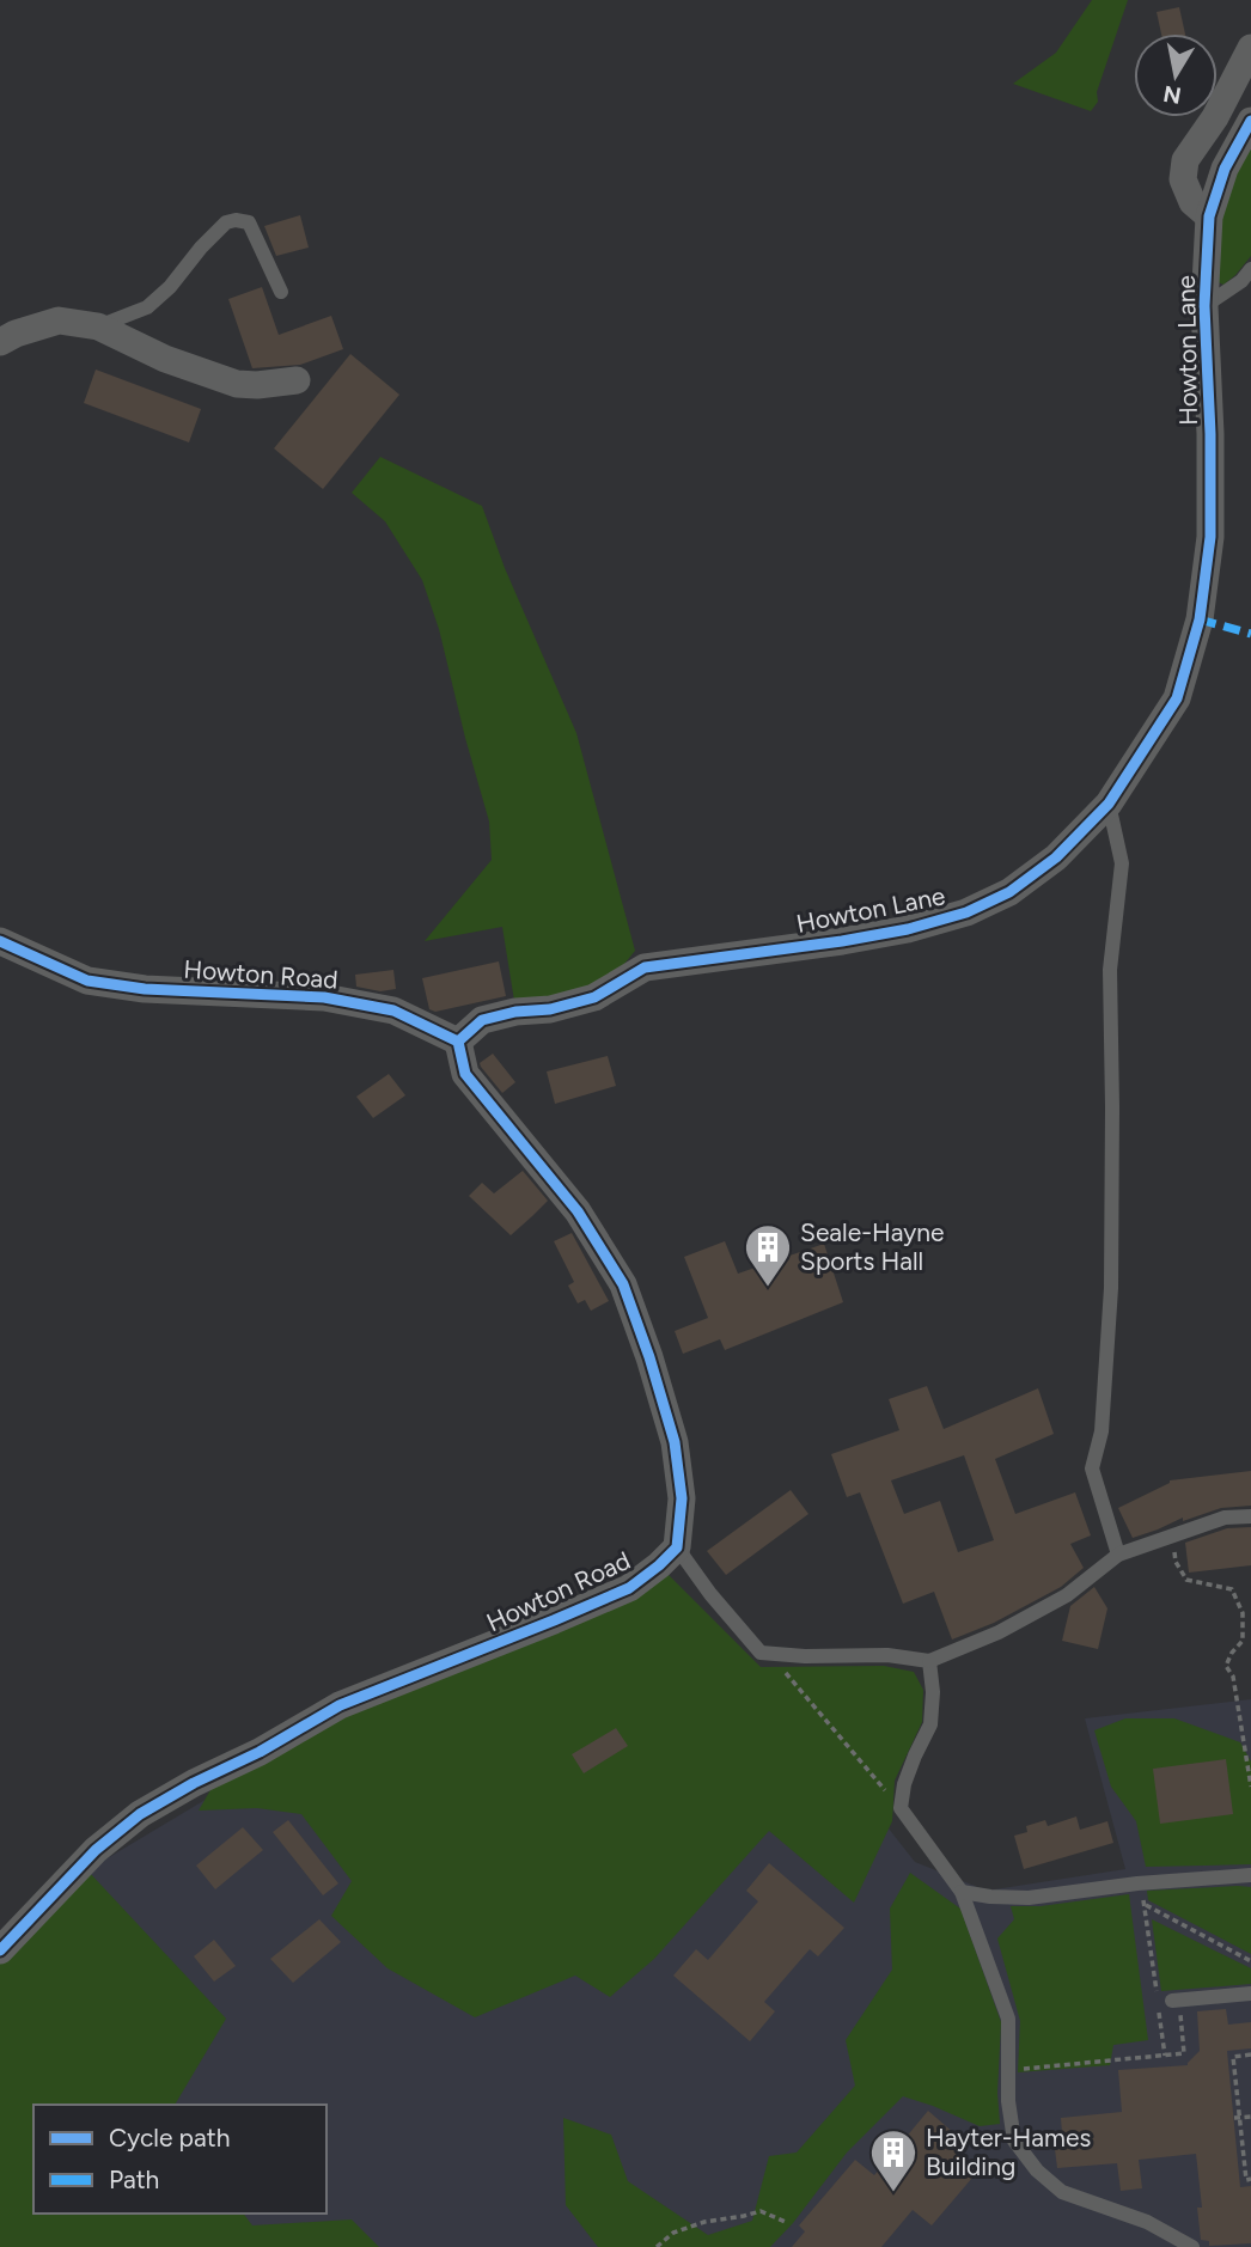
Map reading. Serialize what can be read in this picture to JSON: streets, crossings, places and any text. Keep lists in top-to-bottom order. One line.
{"streets":{"street":["Howton Lane","Howton Road"]},"crossings":[["Howton Lane","Howton Road"]],"places":{"building":["Seale-Hayne Sports Hall","Hayter-Hames Building"]},"legend":["Cycle path","Path"],"north":"bottom"}
